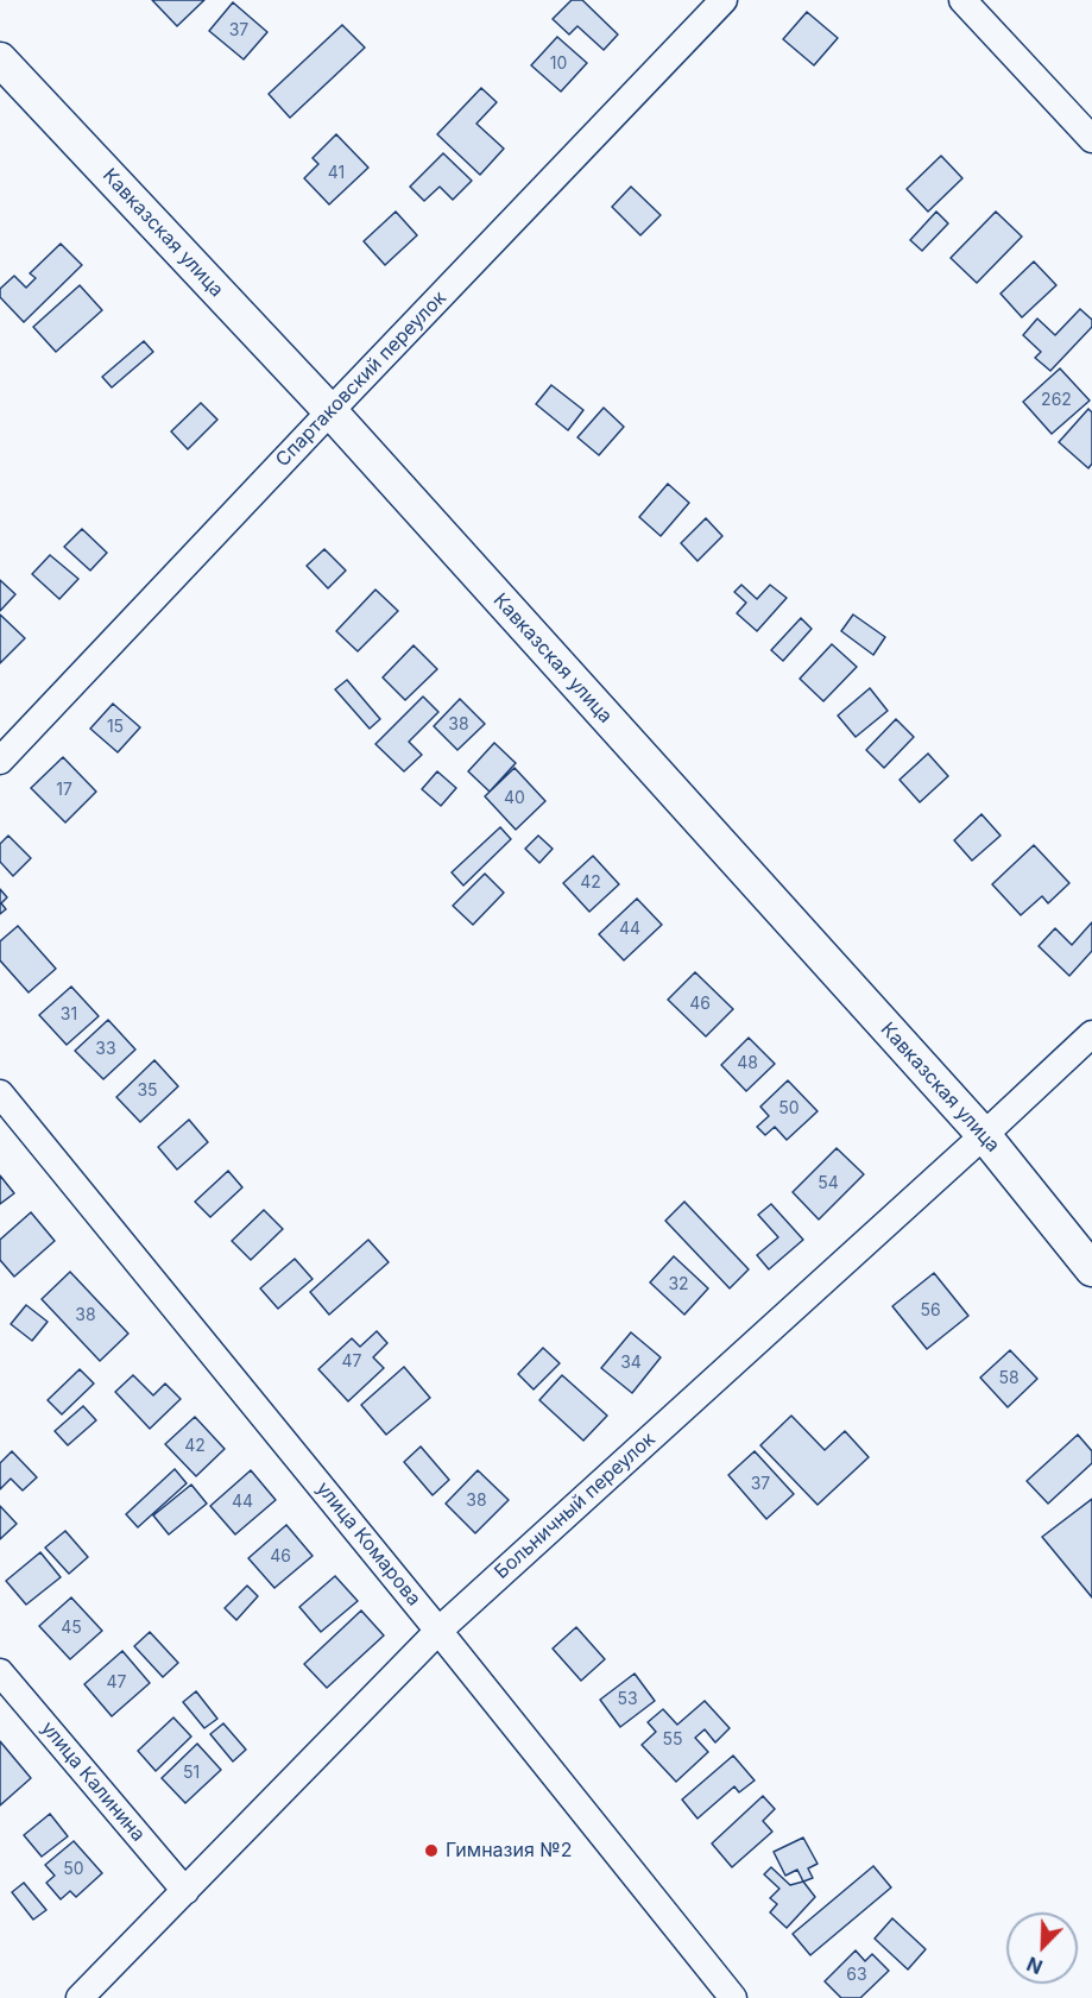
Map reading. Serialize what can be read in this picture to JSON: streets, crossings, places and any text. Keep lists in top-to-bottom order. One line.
{"streets":{"street":["Кавказская улица","Спартаковский переулок","Больничный переулок","улица Комарова","улица Калинина"]},"crossings":[["Кавказская улица","Спартаковский переулок"],["Кавказская улица","Больничный переулок"],["Больничный переулок","улица Комарова"],["Больничный переулок","улица Калинина"]],"places":["Гимназия №2"],"house_numbers":["37","10","41","262","38","15","17","40","42","44","46","31","33","48","35","50","54","32","56","38","47","34","58","42","37","38","44","46","45","47","53","55","51","50","63"],"north":"bottom left"}
